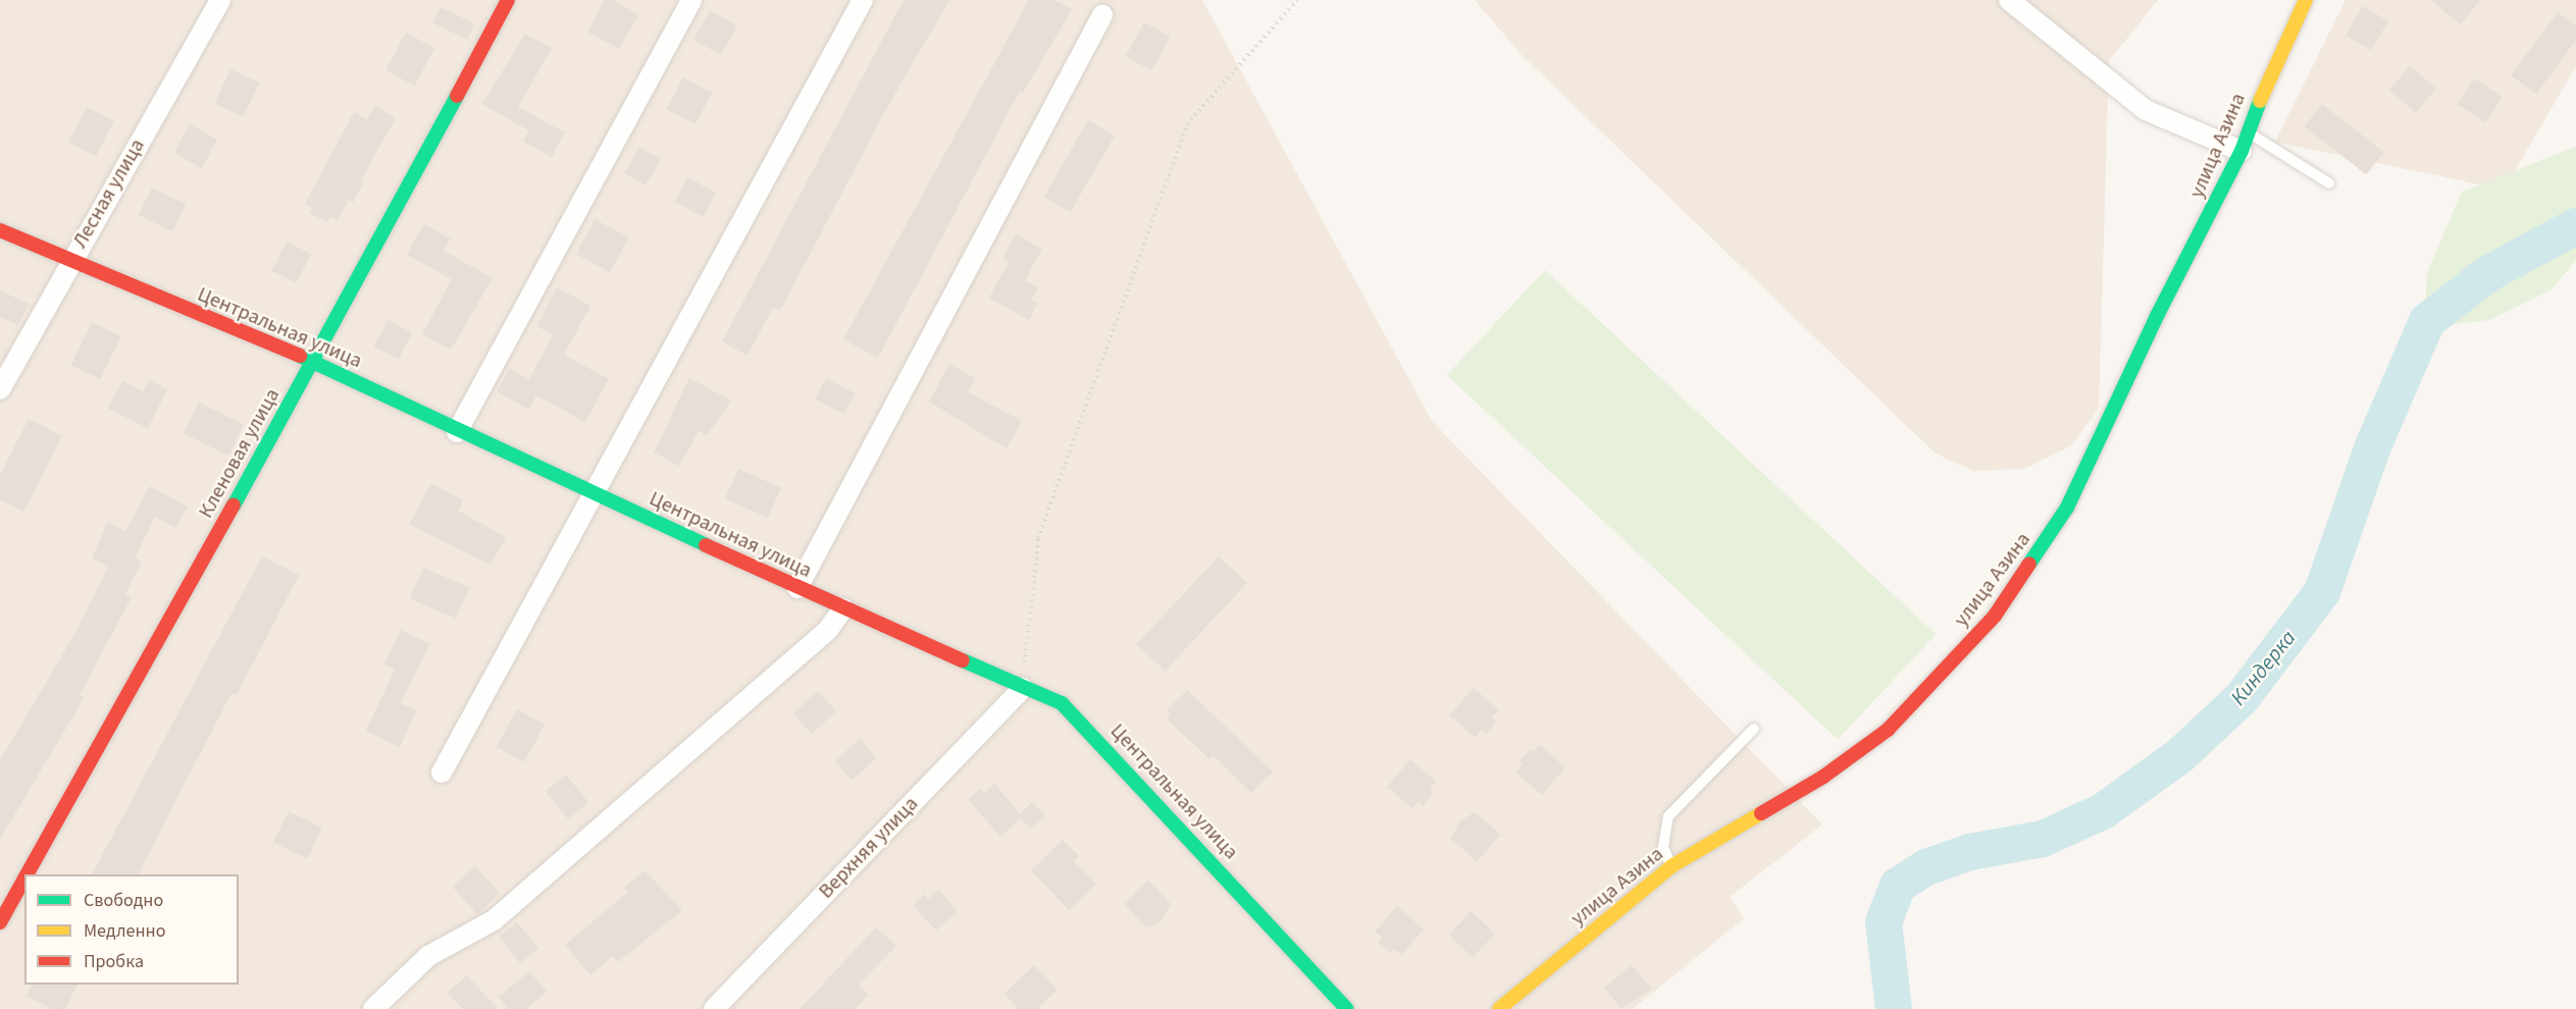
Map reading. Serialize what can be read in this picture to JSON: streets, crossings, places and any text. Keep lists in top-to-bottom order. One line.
{"streets":{"street":["улица Азина","Лесная улица","Центральная улица","Кленовая улица","Верхняя улица"]},"crossings":[["Лесная улица","Центральная улица"],["Центральная улица","Кленовая улица"],["Центральная улица","Верхняя улица"]],"water":["Киндерка"],"legend":["Свободно","Медленно","Пробка"]}
